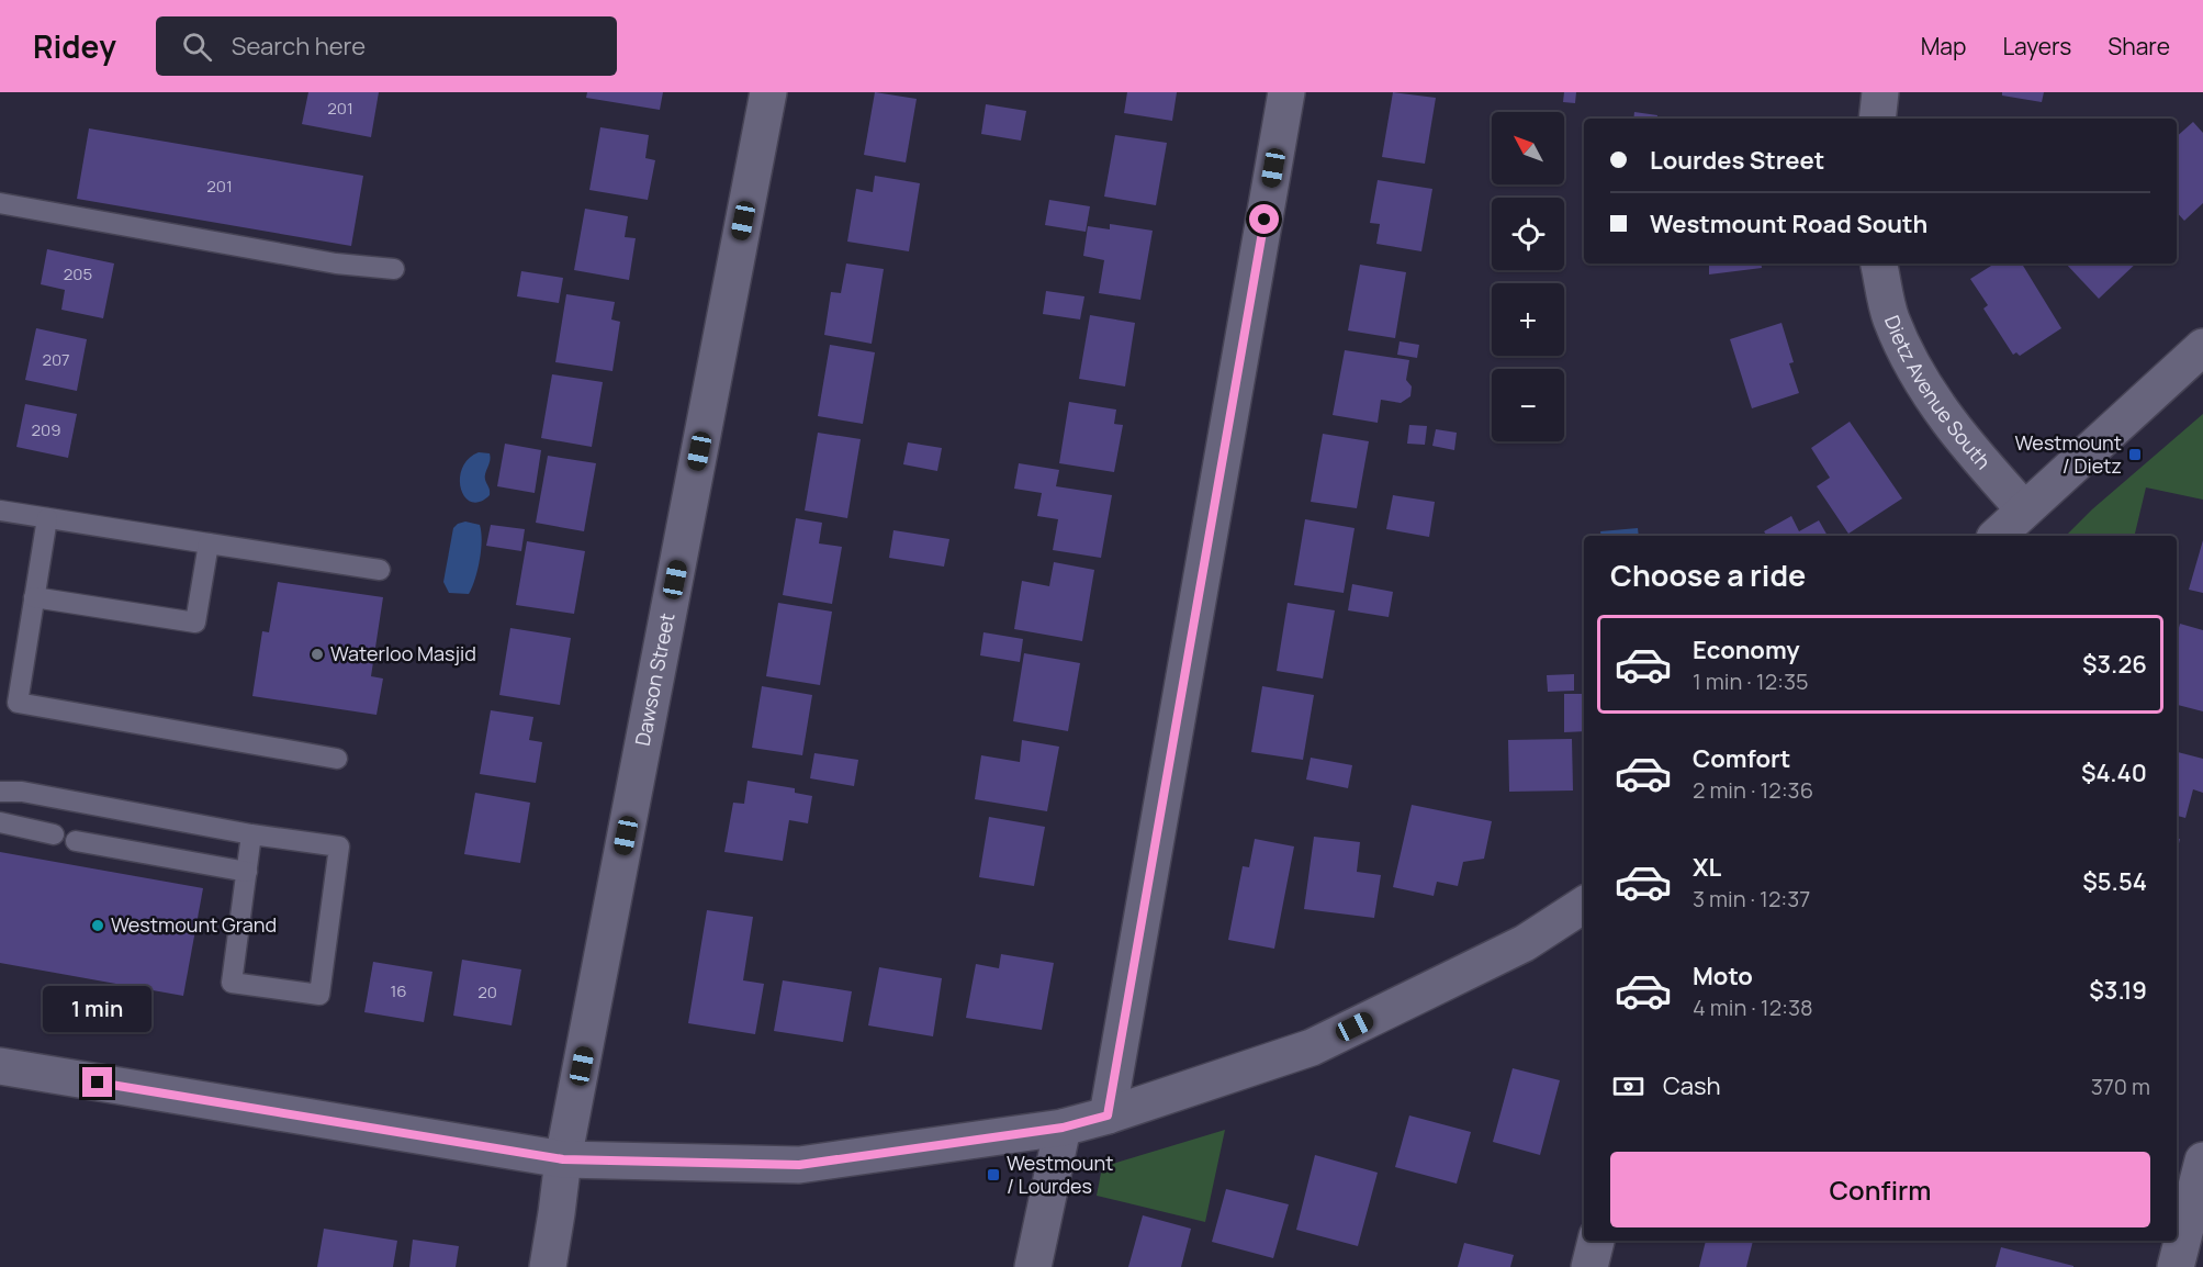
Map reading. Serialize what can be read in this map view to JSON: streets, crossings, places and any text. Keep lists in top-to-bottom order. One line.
{"streets":{"street":["Dietz Avenue South","Dawson Street"]},"places":{"transit":["Westmount / Dietz","Westmount / Lourdes"],"other":["Waterloo Masjid","Westmount Grand"]},"house_numbers":["201","201","205","207","209","16","20"],"north":"top left","page":{"header":"Ridey","search":"Search here","nav":["Map","Layers","Share"],"map_buttons":["+","−"],"banner":["Lourdes Street","Westmount Road South"],"heading":"Choose a ride","list":[{"name":"Economy","note":"1 min · 12:35","value":"$3.26"},{"name":"Comfort","note":"2 min · 12:36","value":"$4.40"},{"name":"XL","note":"3 min · 12:37","value":"$5.54"},{"name":"Moto","note":"4 min · 12:38","value":"$3.19"}],"bubble":"1 min","pay":["Cash","370 m"],"buttons":"Confirm"}}
